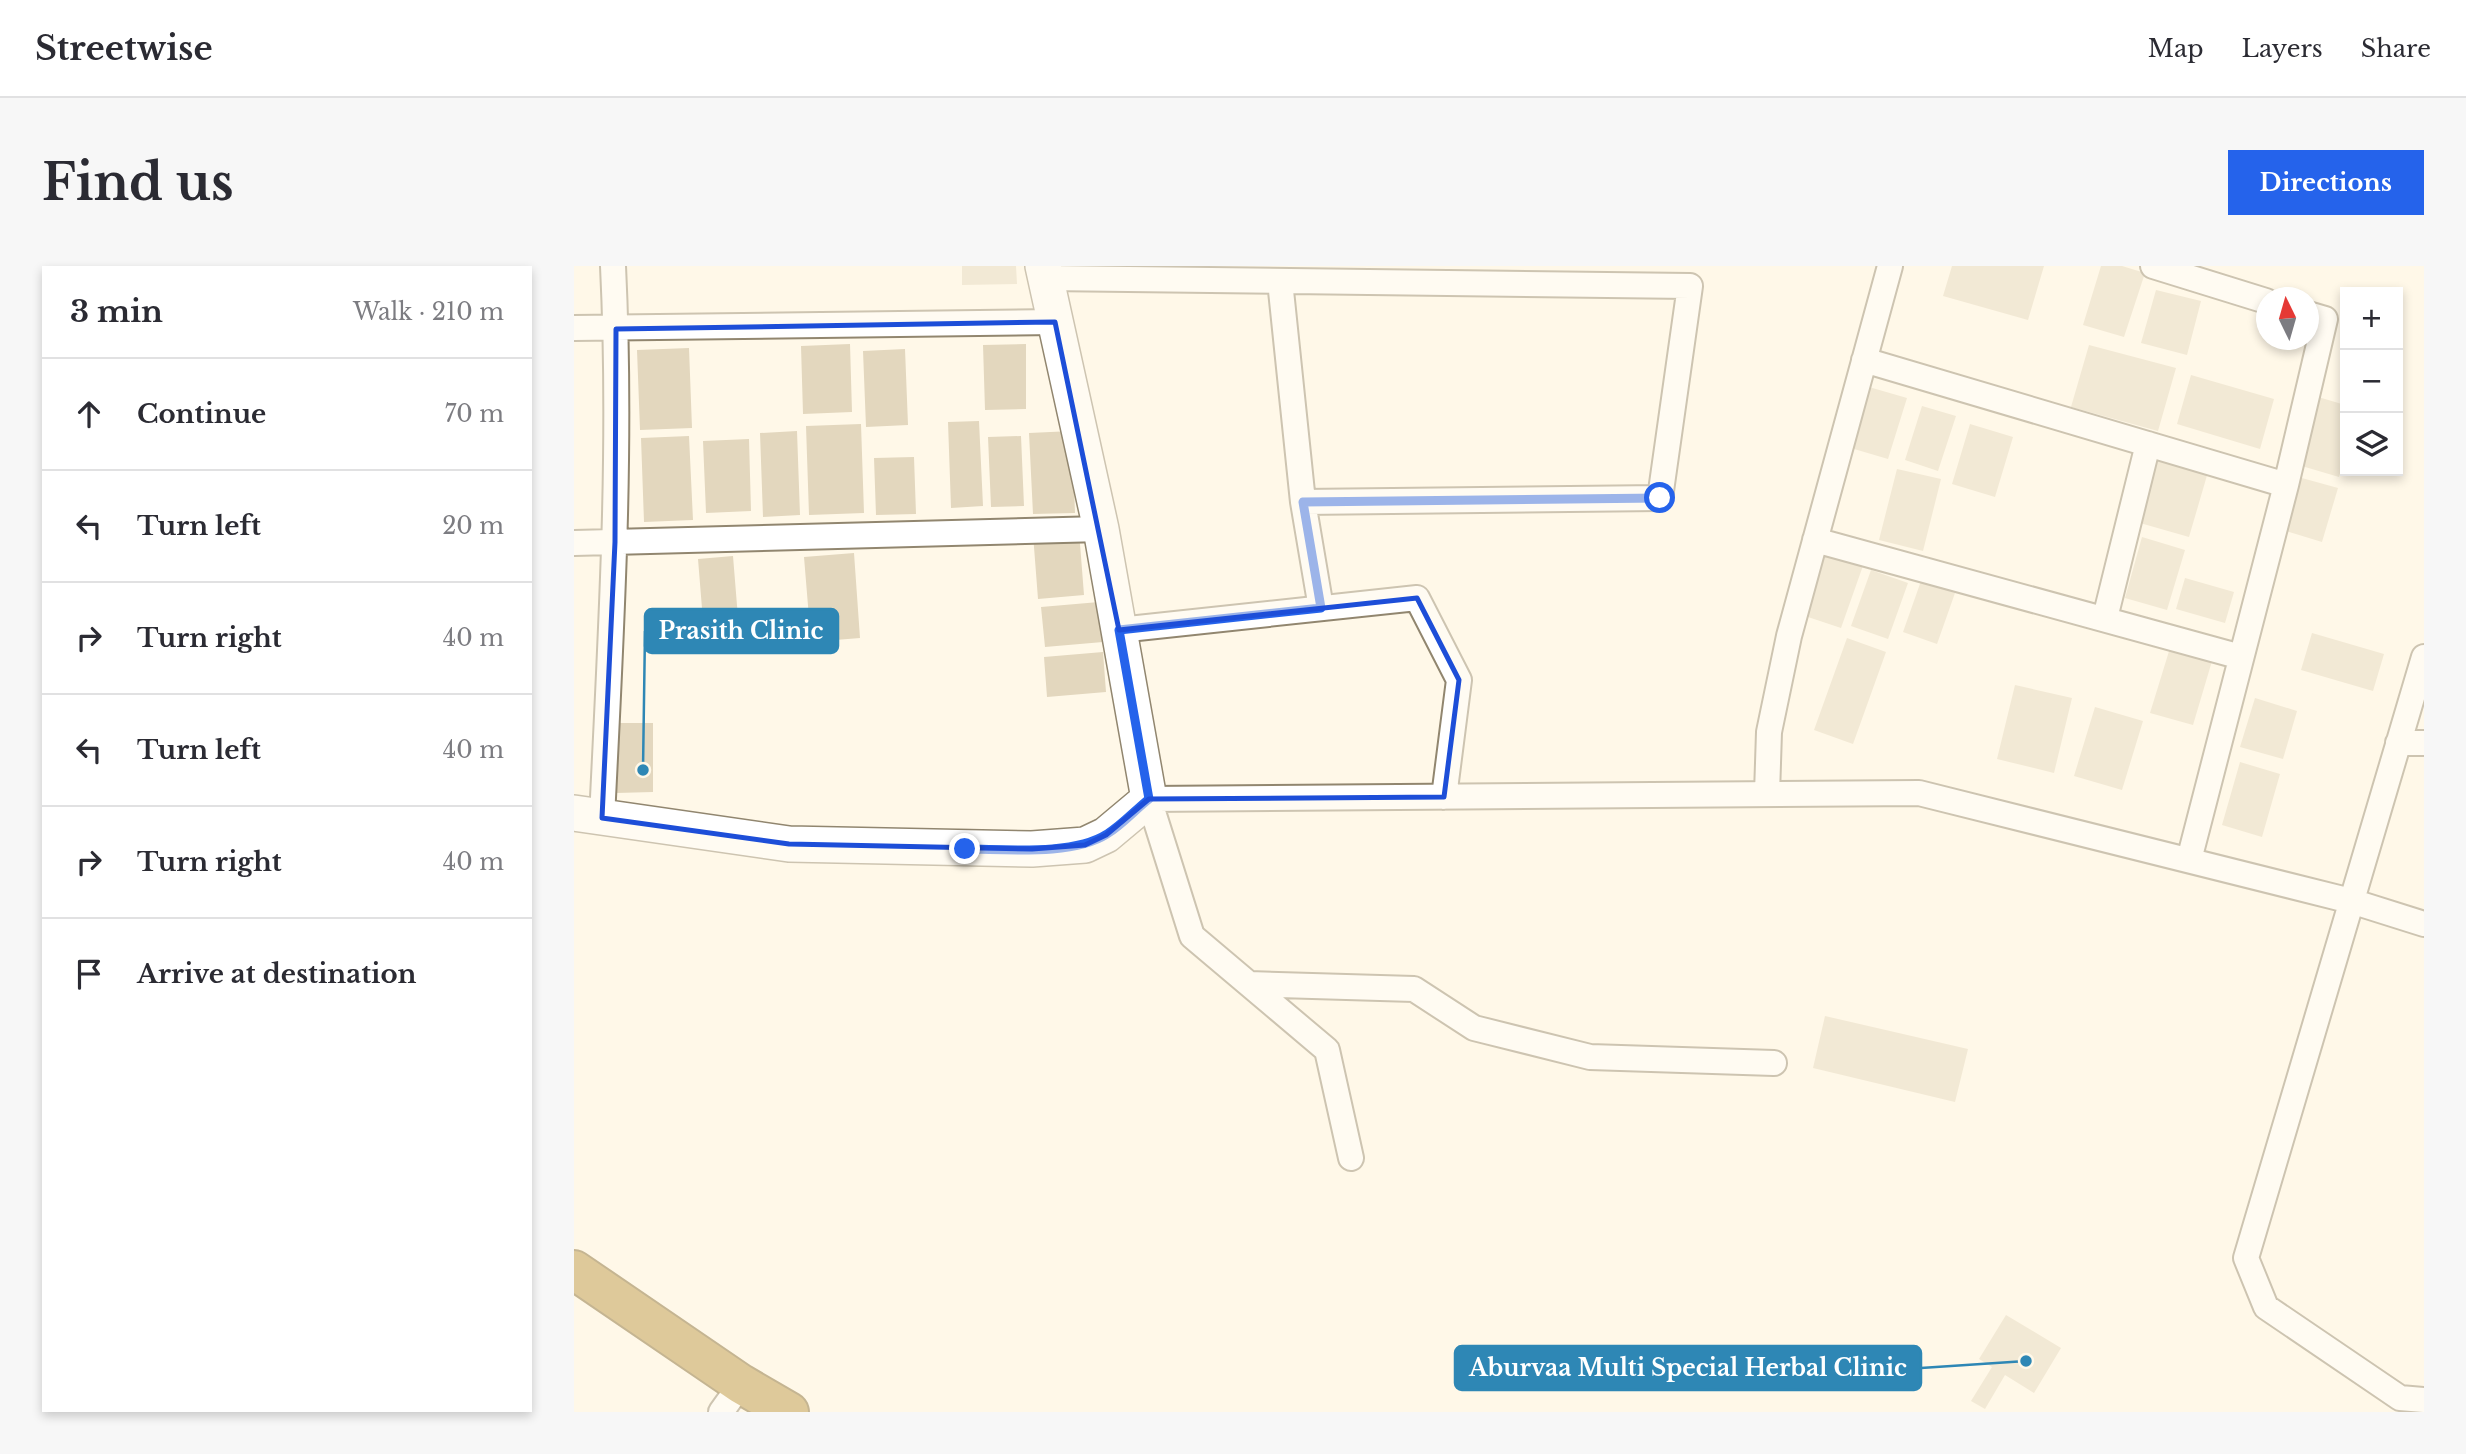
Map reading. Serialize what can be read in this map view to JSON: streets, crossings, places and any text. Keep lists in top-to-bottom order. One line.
{"places":["Prasith Clinic","Aburvaa Multi Special Herbal Clinic"],"north":"top","page":{"header":"Streetwise","nav":["Map","Layers","Share"],"buttons":"Directions","title":"Find us","heading":["3 min","Walk · 210 m"],"map_buttons":["+","−"],"list":[["Continue","70 m"],["Turn left","20 m"],["Turn right","40 m"],["Turn left","40 m"],["Turn right","40 m"],"Arrive at destination"]}}
